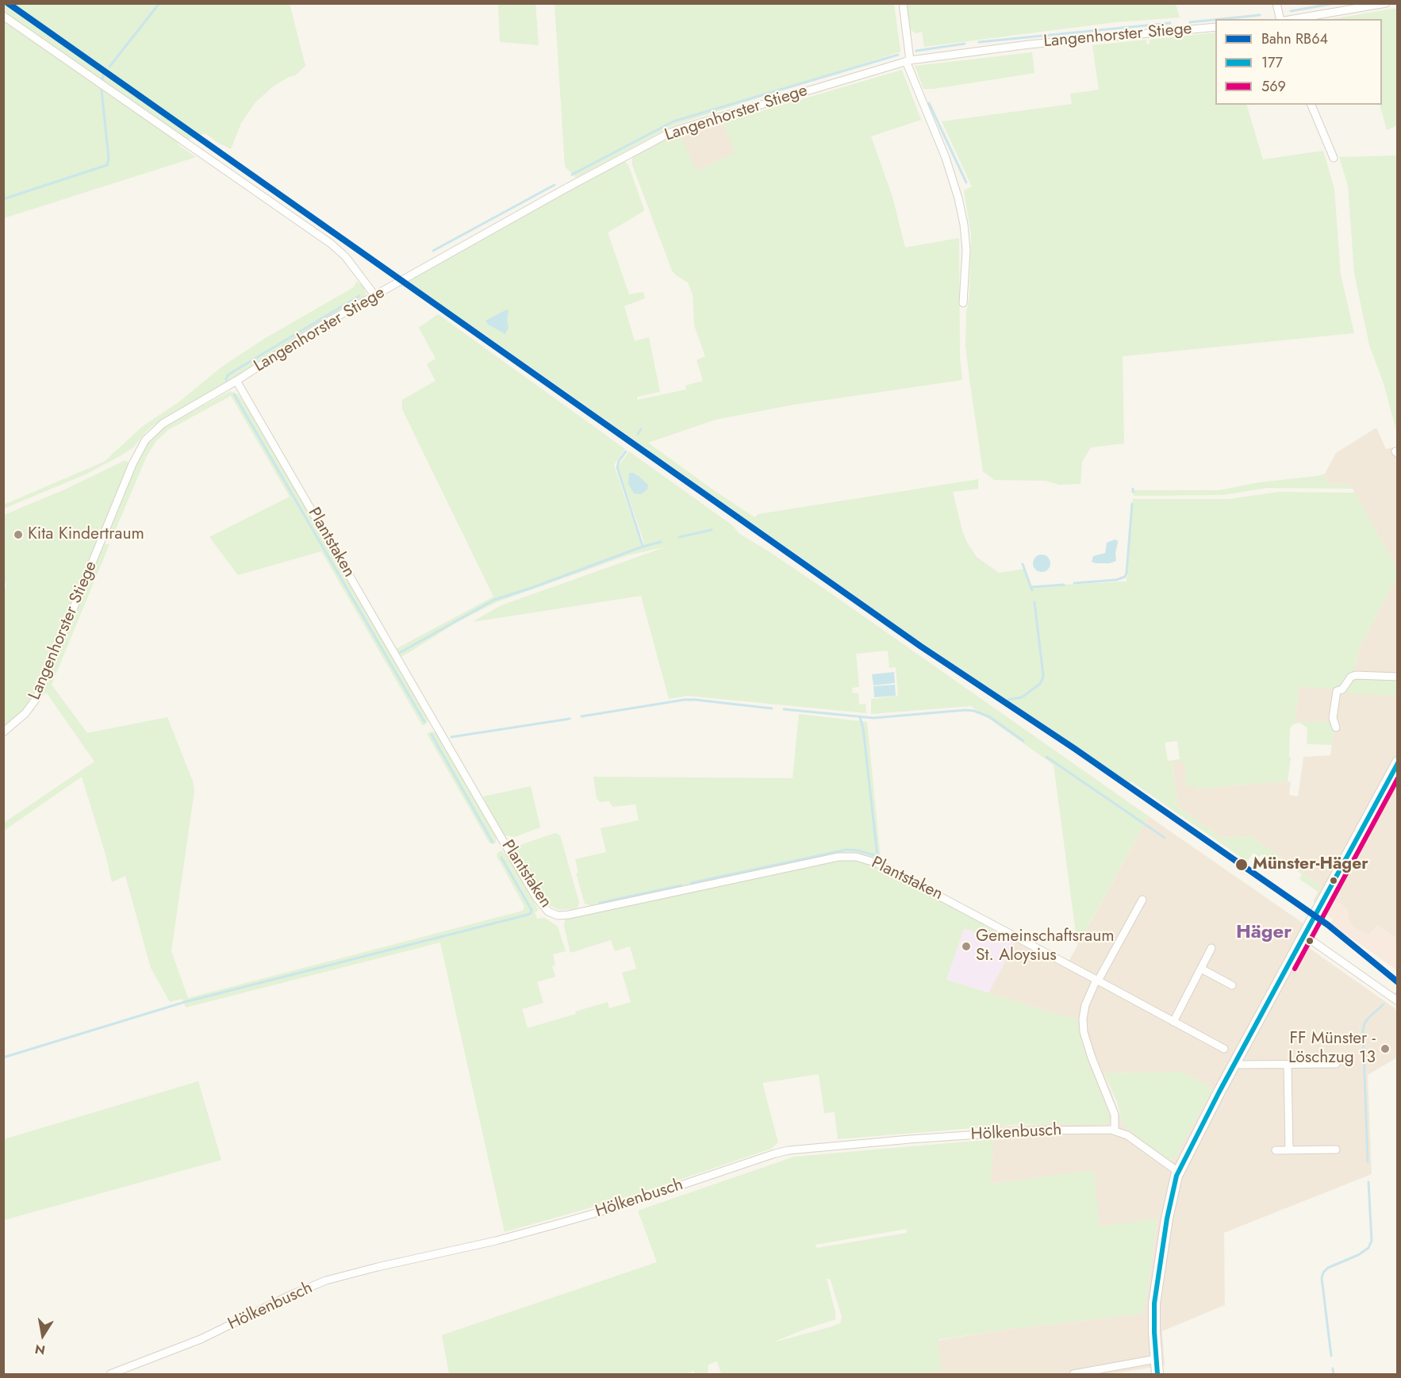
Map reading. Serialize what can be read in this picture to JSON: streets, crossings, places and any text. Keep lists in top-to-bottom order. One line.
{"streets":{"street":["Langenhorster Stiege","Plantstaken","Hölkenbusch"]},"crossings":[["Langenhorster Stiege","Plantstaken"]],"districts":["Häger"],"places":["Kita Kindertraum","Münster-Häger","Gemeinschaftsraum St. Aloysius","FF Münster - Löschzug 13"],"lines":["rail line RB64","transit line 177","transit line 569"],"legend":["Bahn RB64","177","569"],"north":"bottom"}
